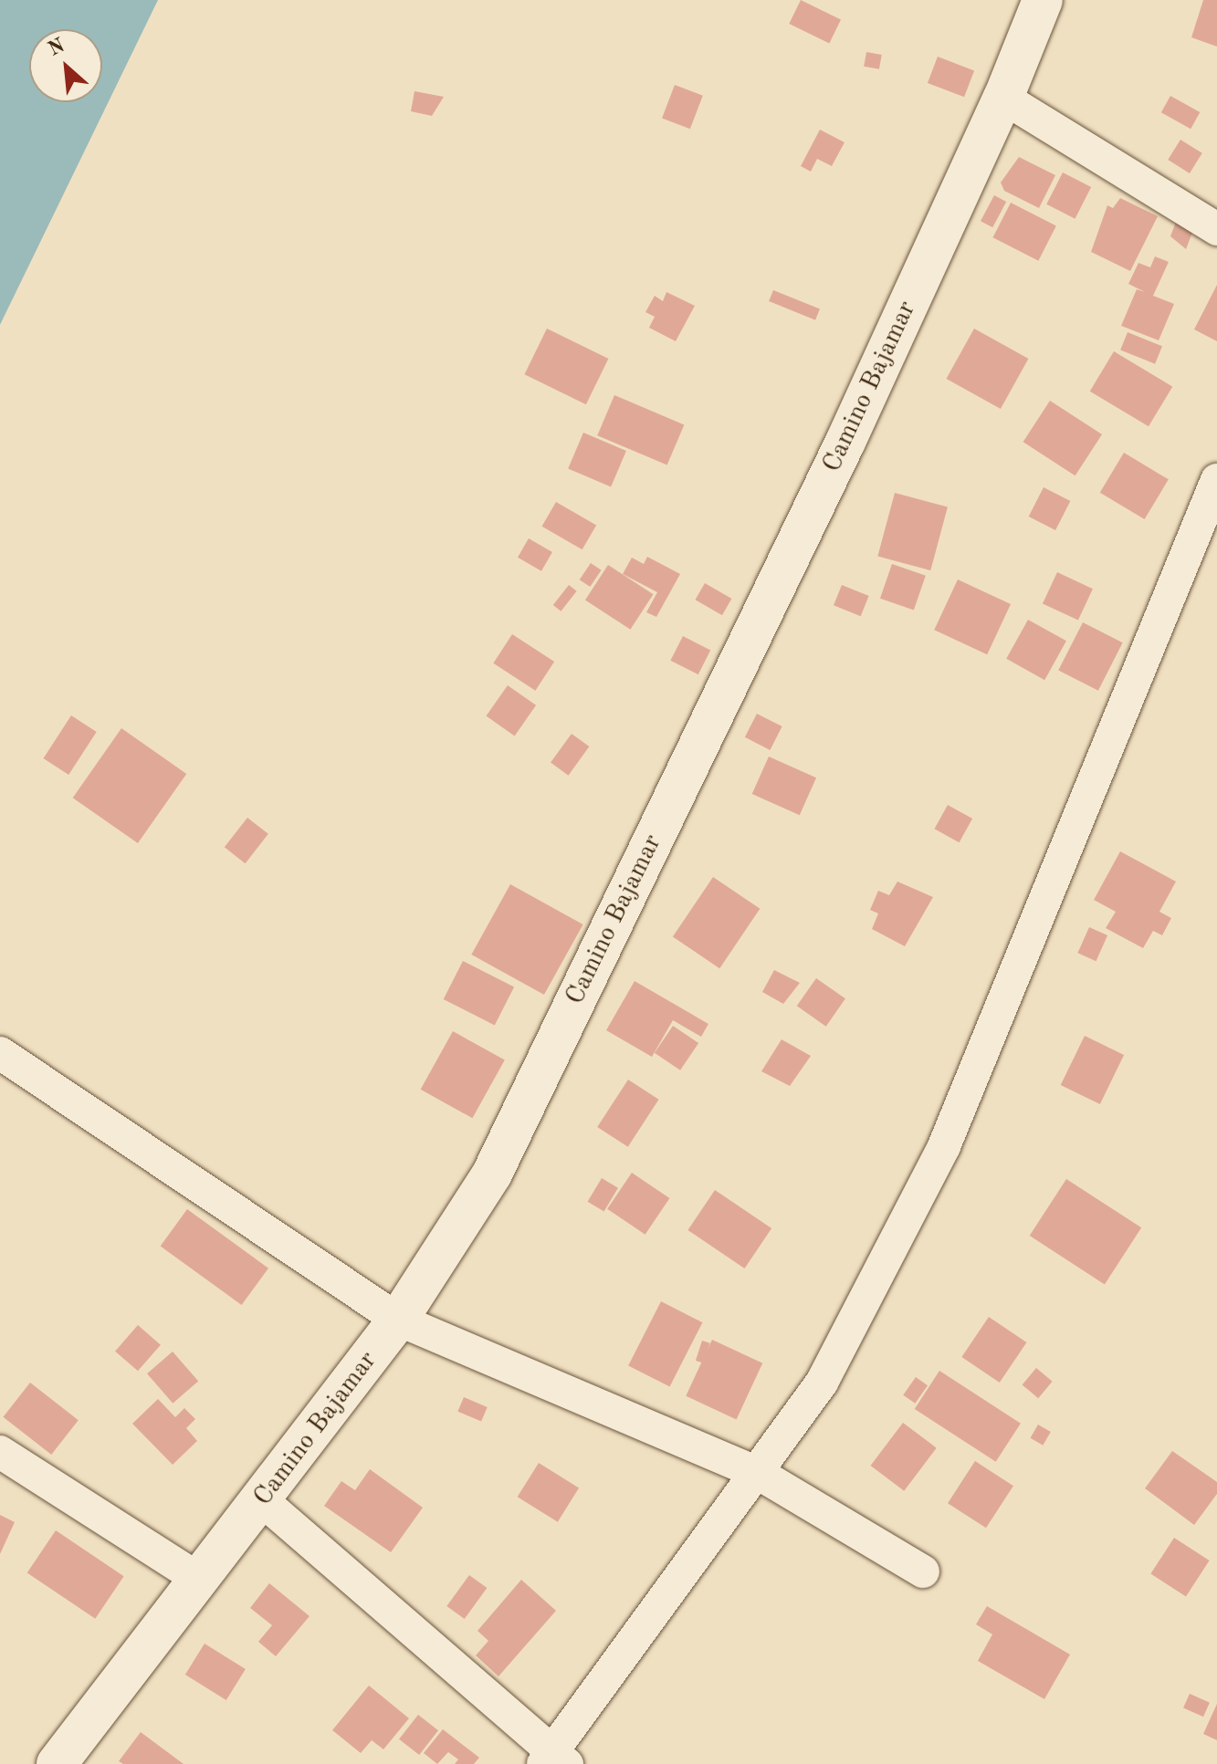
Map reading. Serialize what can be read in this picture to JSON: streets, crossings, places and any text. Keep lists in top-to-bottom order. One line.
{"streets":{"street":["Camino Bajamar"]},"north":"top left"}
